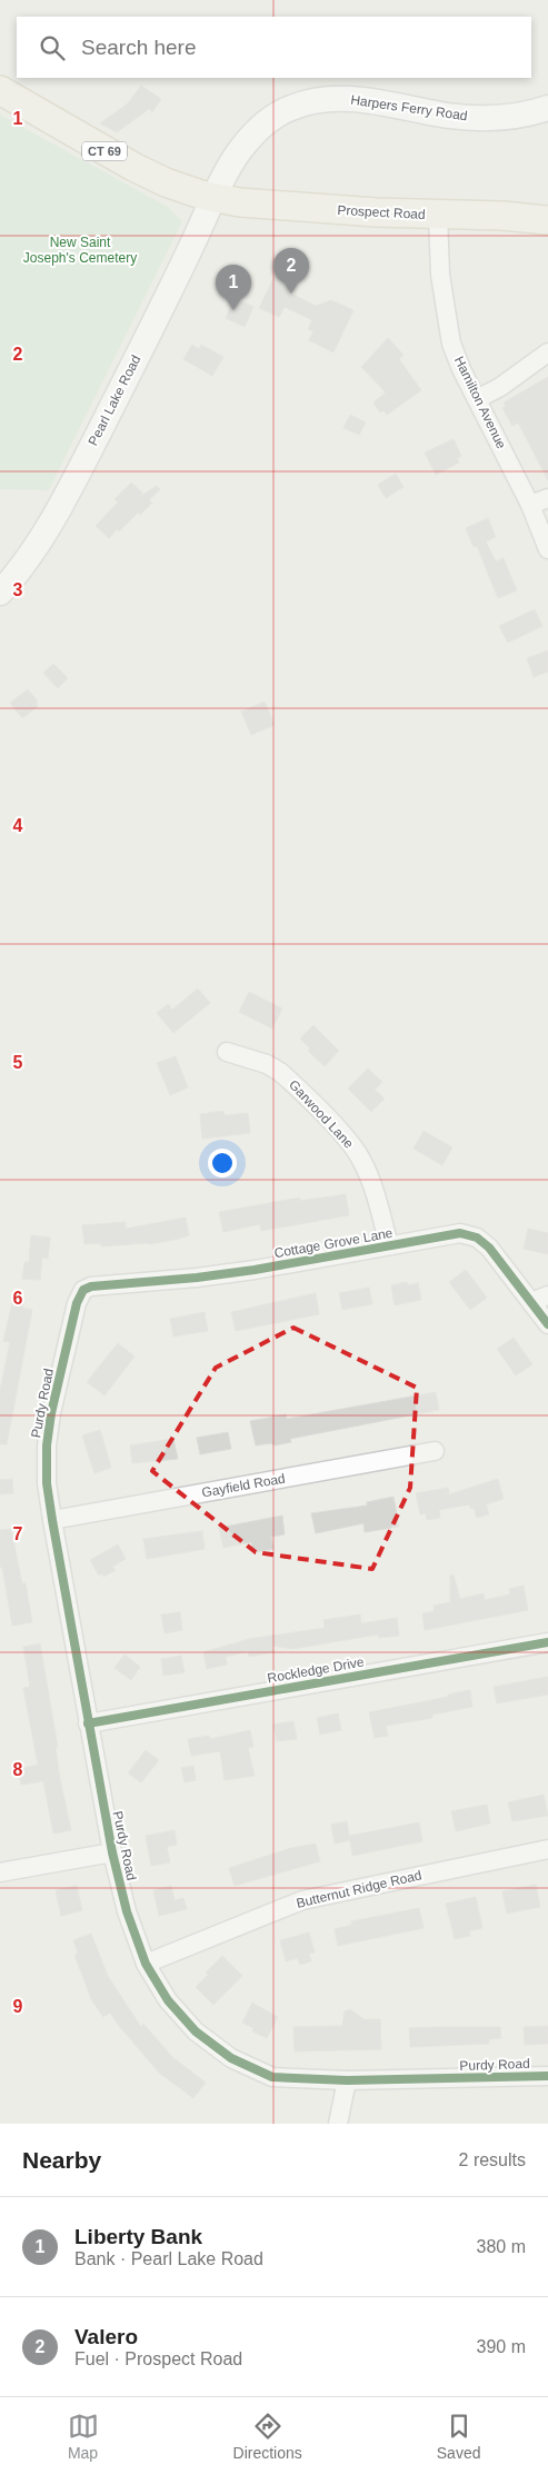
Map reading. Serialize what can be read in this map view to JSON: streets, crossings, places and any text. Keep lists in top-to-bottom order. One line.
{"streets":{"main road":["Harpers Ferry Road","CT 69","Prospect Road","Pearl Lake Road"],"street":["Hamilton Avenue","Garwood Lane","Cottage Grove Lane","Purdy Road","Gayfield Road","Rockledge Drive","Butternut Ridge Road"]},"crossings":[["Harpers Ferry Road","CT 69"],["Harpers Ferry Road","Prospect Road"],["Harpers Ferry Road","Pearl Lake Road"],["CT 69","Prospect Road"],["CT 69","Pearl Lake Road"],["Prospect Road","Pearl Lake Road"],["Prospect Road","Hamilton Avenue"],["Garwood Lane","Cottage Grove Lane"],["Cottage Grove Lane","Purdy Road"],["Purdy Road","Gayfield Road"],["Purdy Road","Rockledge Drive"],["Purdy Road","Butternut Ridge Road"]],"parks":["New Saint Joseph's Cemetery"],"page":{"search":"Search here","pins":["2","1"],"heading":["Nearby","2 results"],"list":[{"mark":"1","name":"Liberty Bank","note":"Bank · Pearl Lake Road","value":"380 m"},{"mark":"2","name":"Valero","note":"Fuel · Prospect Road","value":"390 m"}],"nav":["Map","Directions","Saved"]},"grid":{"rows":["1","2","3","4","5","6","7","8","9"]}}
